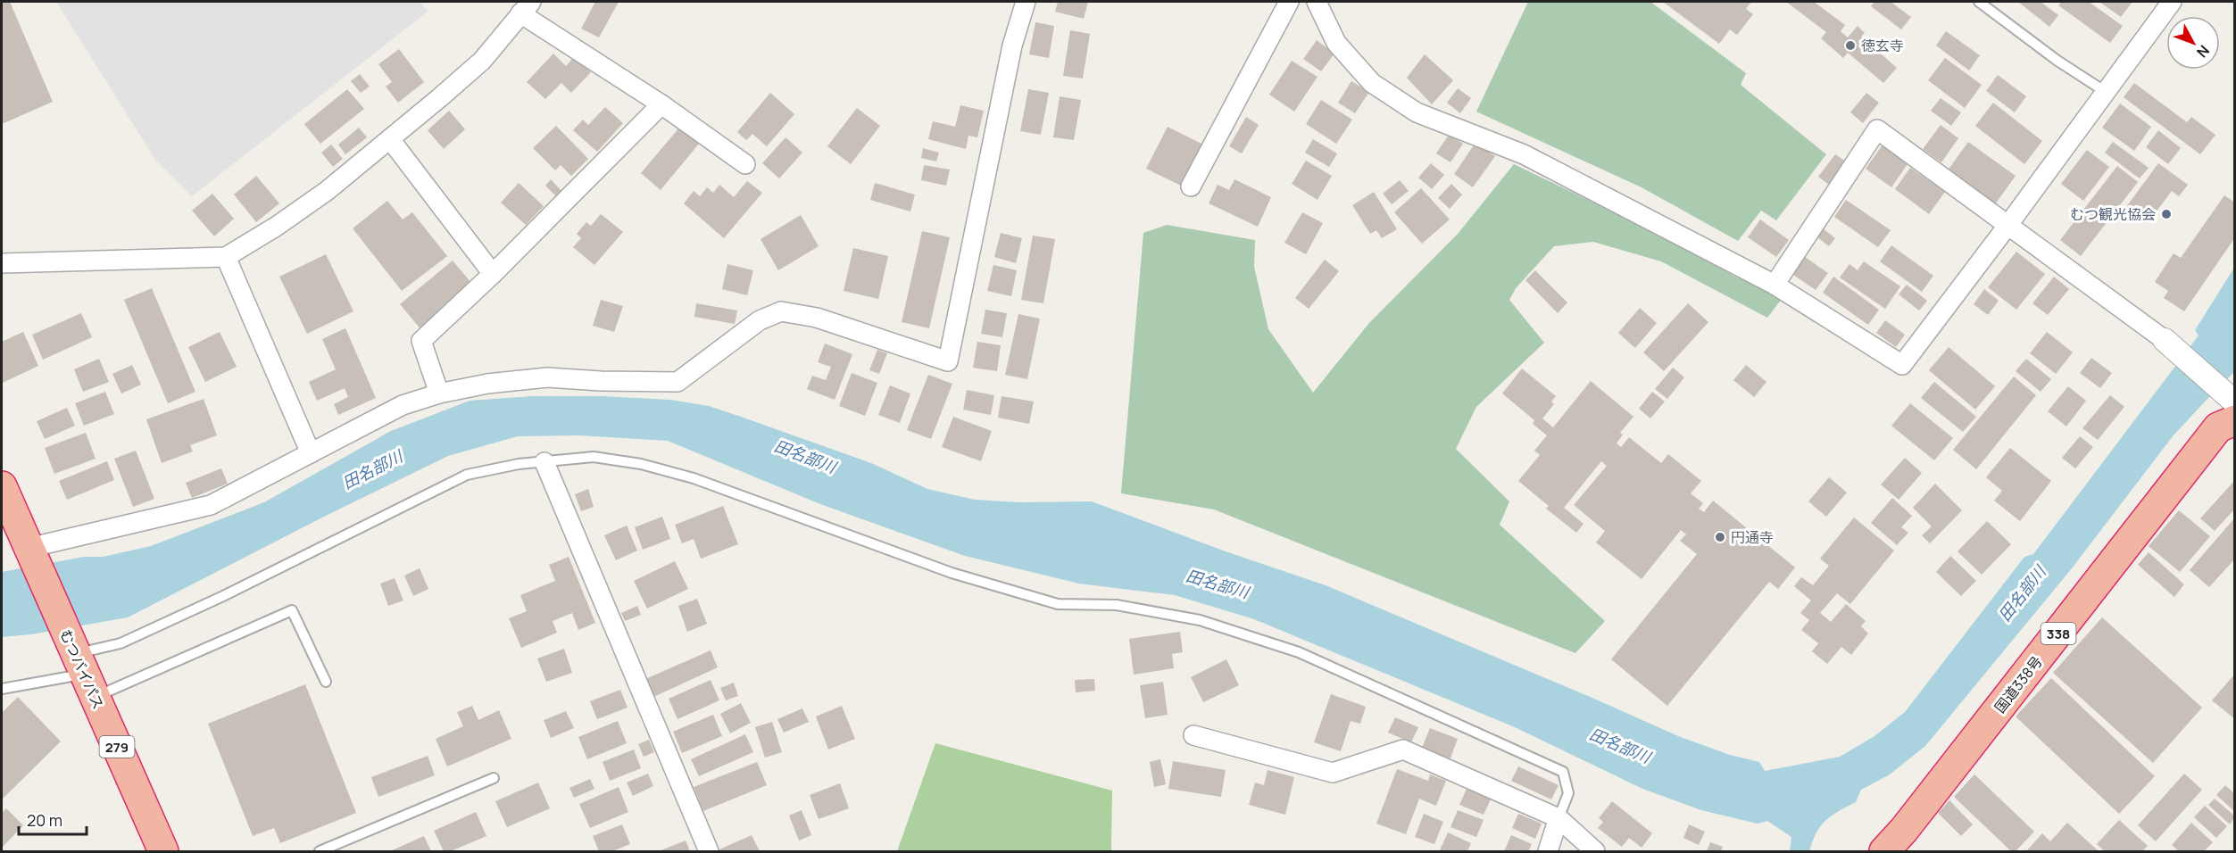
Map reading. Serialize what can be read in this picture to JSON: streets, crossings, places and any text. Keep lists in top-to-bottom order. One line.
{"streets":{"highway":["338","むつバイパス","国道338号","279"]},"water":["田名部川"],"places":["徳玄寺","むつ観光協会","円通寺"],"scale_bar":"20 m","north":"bottom right"}
